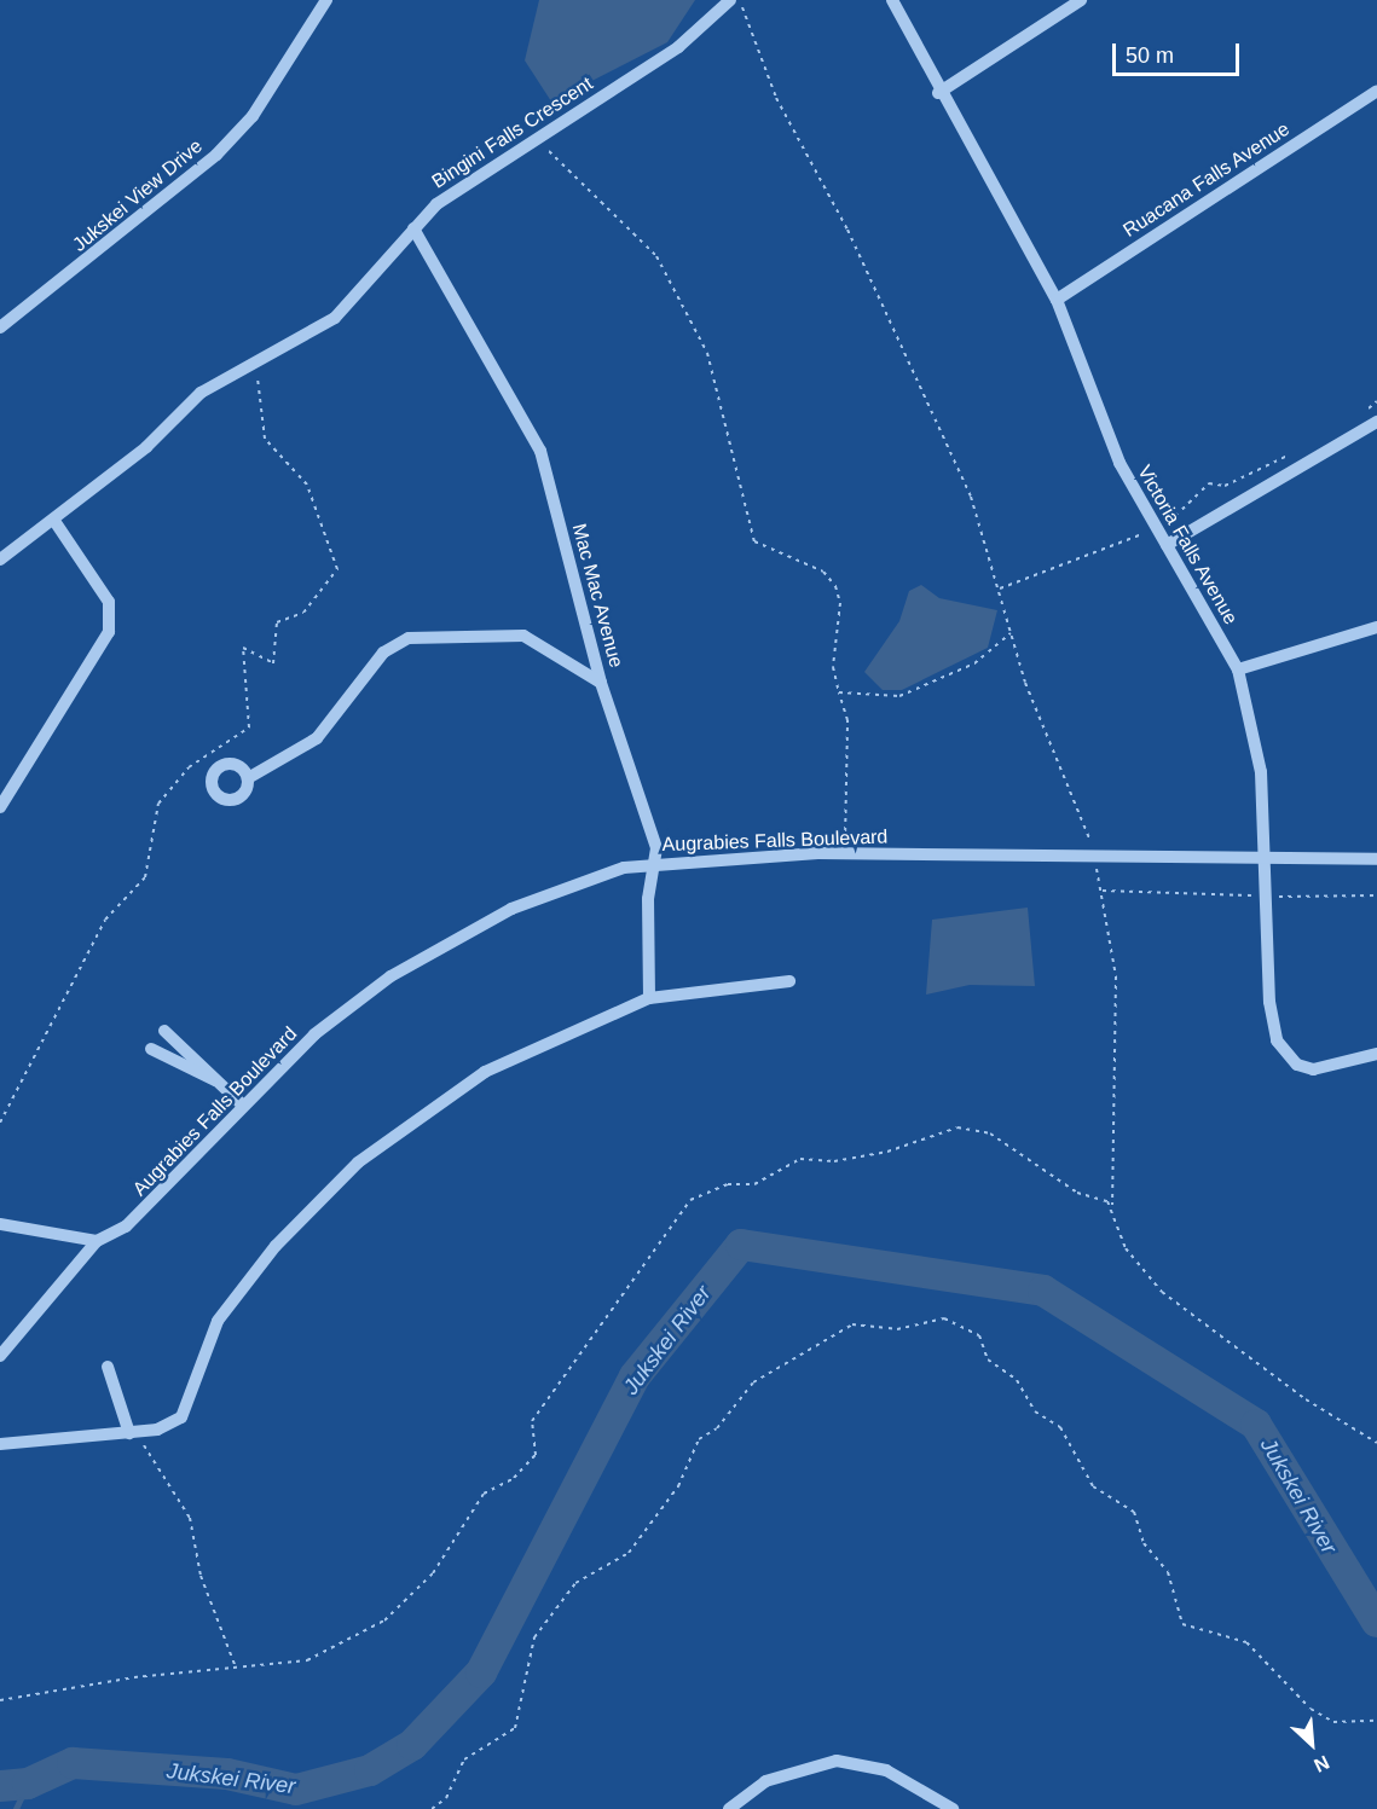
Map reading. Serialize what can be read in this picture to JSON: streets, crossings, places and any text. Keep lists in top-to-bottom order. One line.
{"streets":{"street":["Bingini Falls Crescent","Ruacana Falls Avenue","Jukskei View Drive","Victoria Falls Avenue","Mac Mac Avenue","Augrabies Falls Boulevard"]},"crossings":[["Bingini Falls Crescent","Mac Mac Avenue"],["Ruacana Falls Avenue","Victoria Falls Avenue"],["Victoria Falls Avenue","Augrabies Falls Boulevard"],["Mac Mac Avenue","Augrabies Falls Boulevard"]],"water":["Jukskei River"],"scale_bar":"50 m","north":"bottom right"}
